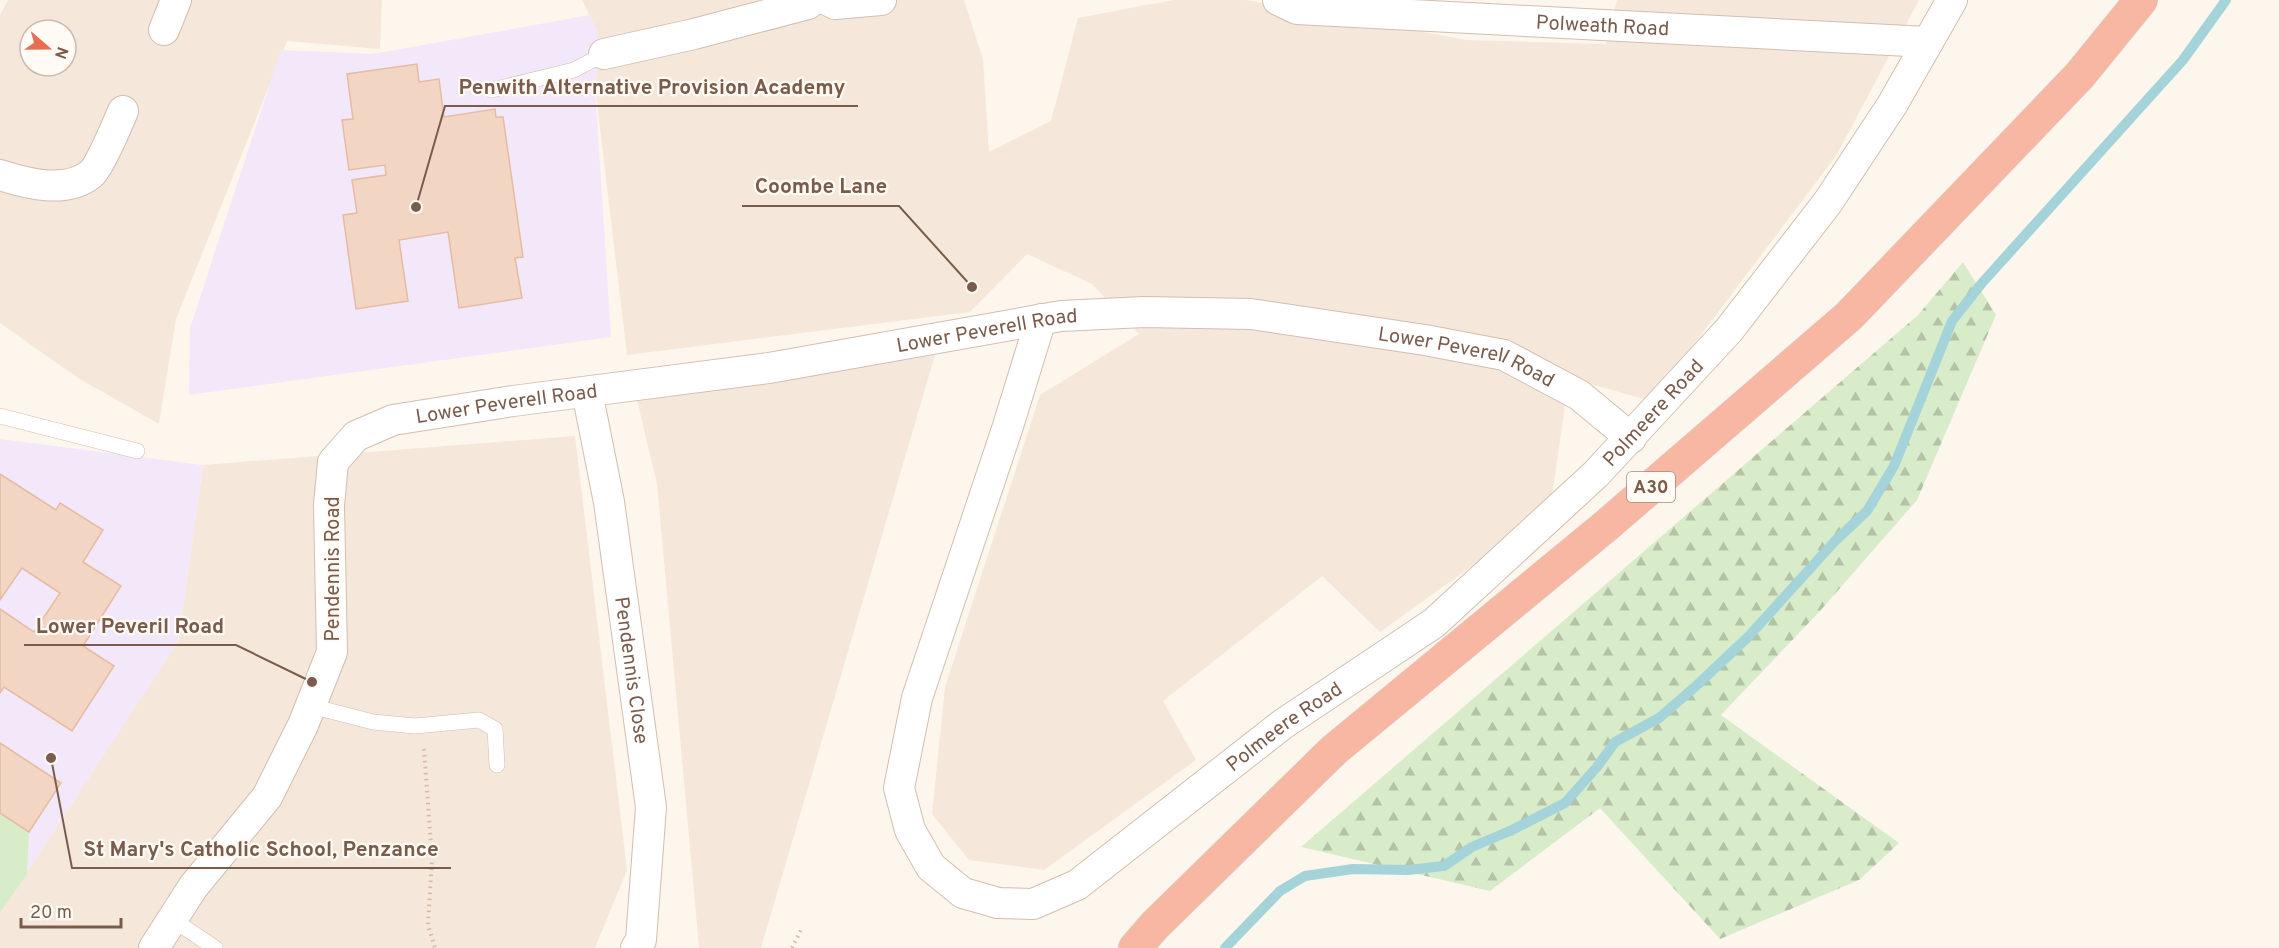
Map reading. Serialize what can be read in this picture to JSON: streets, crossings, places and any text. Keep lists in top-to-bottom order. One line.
{"streets":{"highway":["A30"],"street":["Polweath Road","Lower Peverell Road","Polmeere Road","Pendennis Road","Pendennis Close"]},"crossings":[["Polweath Road","Polmeere Road"],["Lower Peverell Road","Polmeere Road"],["Lower Peverell Road","Pendennis Road"],["Lower Peverell Road","Pendennis Close"]],"places":["Penwith Alternative Provision Academy","Coombe Lane","Lower Peveril Road","St Mary's Catholic School, Penzance"],"scale_bar":"20 m","north":"right"}
